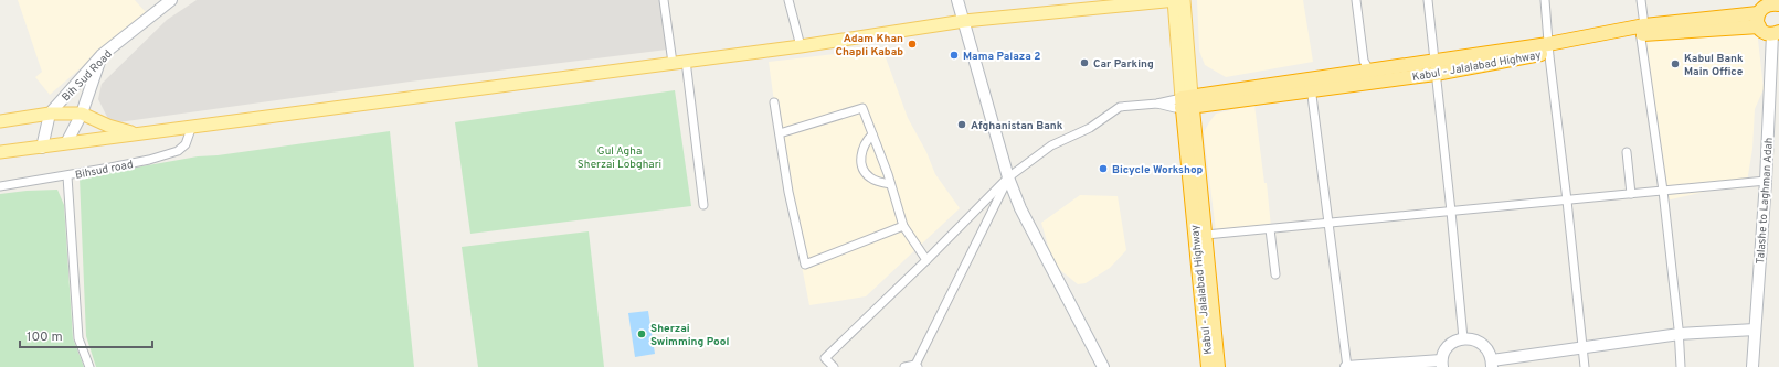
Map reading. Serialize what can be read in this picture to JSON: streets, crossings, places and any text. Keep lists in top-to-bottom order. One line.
{"streets":{"highway":["Kabul - Jalalabad Highway"],"main road":["Bih Sud Road","Talashe to Laghman Adah"],"street":["Bihsud road"]},"parks":["Gul Agha Sherzai Lobghari"],"places":["Adam Khan Chapli Kabab","Mama Palaza 2","Car Parking","Kabul Bank Main Office","Afghanistan Bank","Bicycle Workshop","Sherzai Swimming Pool"],"scale_bar":"100 m"}
